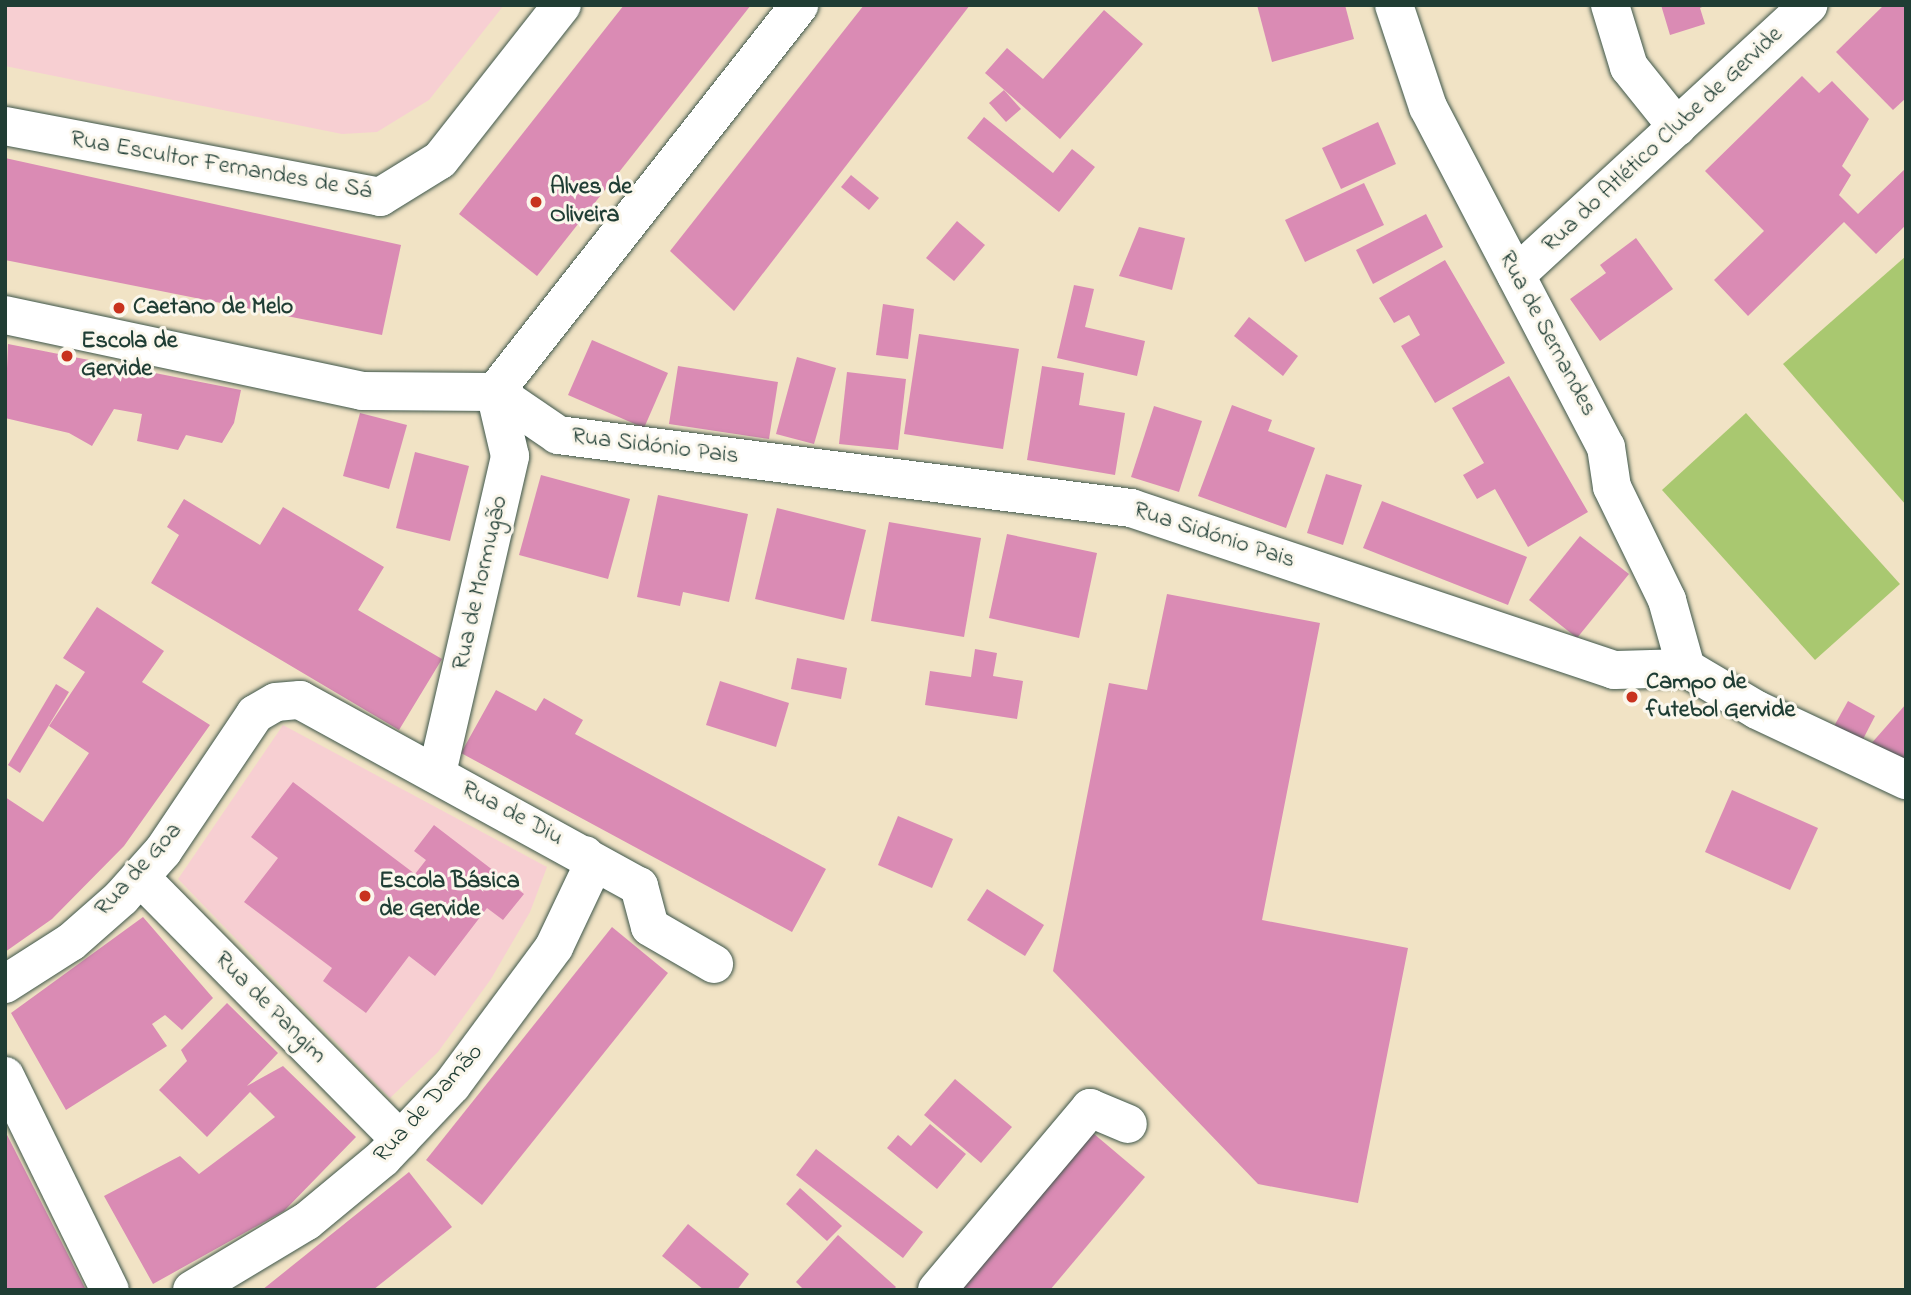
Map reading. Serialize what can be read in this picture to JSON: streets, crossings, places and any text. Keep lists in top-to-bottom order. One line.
{"streets":{"street":["Rua do Atlético Clube de Gervide","Rua Escultor Fernandes de Sá","Rua de Sernandes","Rua Sidónio Pais","Rua de Mormugão","Rua de Diu","Rua de Goa","Rua de Pangim","Rua de Damão"]},"crossings":[["Rua do Atlético Clube de Gervide","Rua de Sernandes"],["Rua de Sernandes","Rua Sidónio Pais"],["Rua Sidónio Pais","Rua de Mormugão"],["Rua de Mormugão","Rua de Diu"],["Rua de Diu","Rua de Goa"],["Rua de Diu","Rua de Damão"],["Rua de Goa","Rua de Pangim"],["Rua de Pangim","Rua de Damão"]],"places":["Alves de Oliveira","Caetano de Melo","Escola de Gervide","Campo de futebol Gervide","Escola Básica de Gervide"]}
